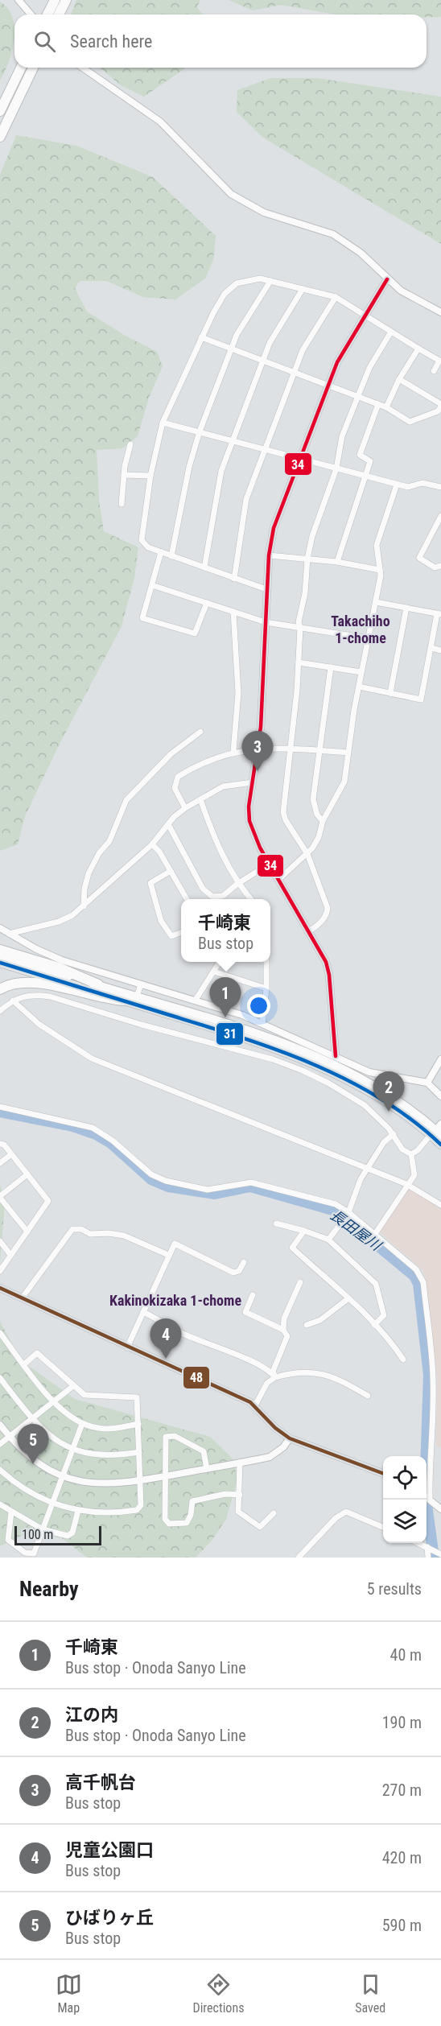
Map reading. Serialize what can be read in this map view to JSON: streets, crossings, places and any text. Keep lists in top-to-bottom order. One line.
{"districts":["Takachiho 1-chome","Kakinokizaka 1-chome"],"water":["長田屋川"],"lines":["transit line 34","transit line 31","transit line 48"],"scale_bar":"100 m","page":{"search":"Search here","pins":["3","1","2","4","5"],"popup":["千崎東","Bus stop"],"scale":"100 m","heading":["Nearby","5 results"],"list":[{"mark":"1","name":"千崎東","note":"Bus stop · Onoda Sanyo Line","value":"40 m"},{"mark":"2","name":"江の内","note":"Bus stop · Onoda Sanyo Line","value":"190 m"},{"mark":"3","name":"高千帆台","note":"Bus stop","value":"270 m"},{"mark":"4","name":"児童公園口","note":"Bus stop","value":"420 m"},{"mark":"5","name":"ひばりヶ丘","note":"Bus stop","value":"590 m"}],"nav":["Map","Directions","Saved"]}}
